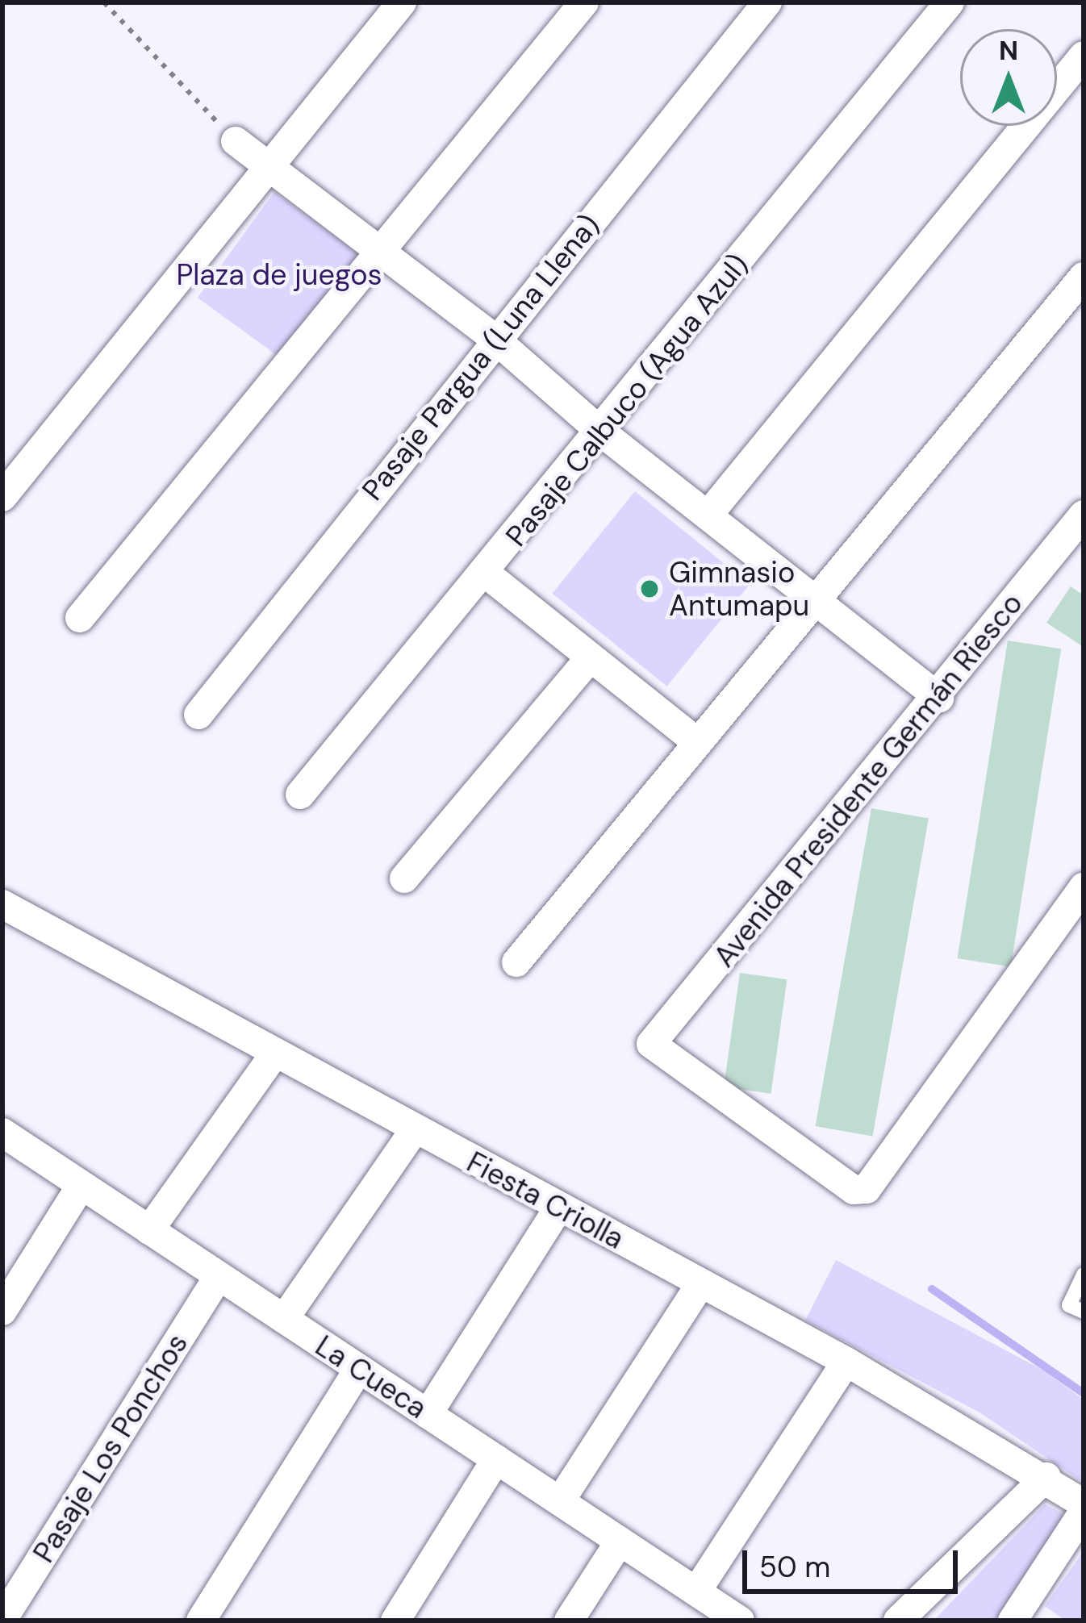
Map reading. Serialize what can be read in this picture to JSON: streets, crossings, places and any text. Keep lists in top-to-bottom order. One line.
{"streets":{"street":["Pasaje Pargua (Luna Llena)","Pasaje Calbuco (Agua Azul)","Avenida Presidente Germán Riesco","Fiesta Criolla","La Cueca","Pasaje Los Ponchos"]},"crossings":[["La Cueca","Pasaje Los Ponchos"]],"parks":["Plaza de juegos"],"places":["Gimnasio Antumapu"],"scale_bar":"50 m","north":"top"}
